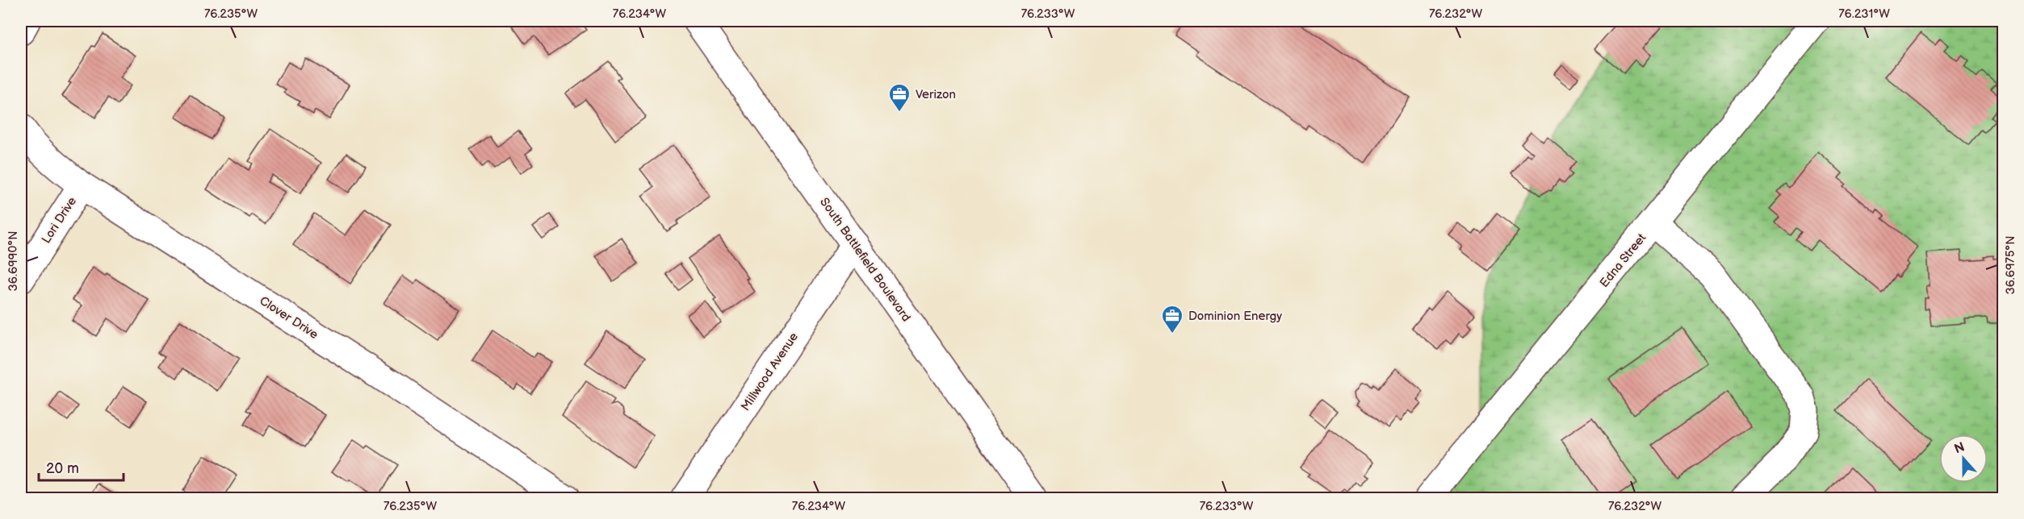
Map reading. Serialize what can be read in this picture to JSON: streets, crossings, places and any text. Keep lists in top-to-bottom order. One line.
{"streets":{"street":["Lori Drive","South Battlefield Boulevard","Edna Street","Clover Drive","Millwood Avenue"]},"crossings":[["Lori Drive","Clover Drive"],["South Battlefield Boulevard","Millwood Avenue"]],"places":{"office":["Verizon","Dominion Energy"]},"scale_bar":"20 m","north":"top","coordinates":["76.235°W","76.234°W","76.233°W","76.232°W","76.231°W","36.6990°N","36.6975°N"]}
